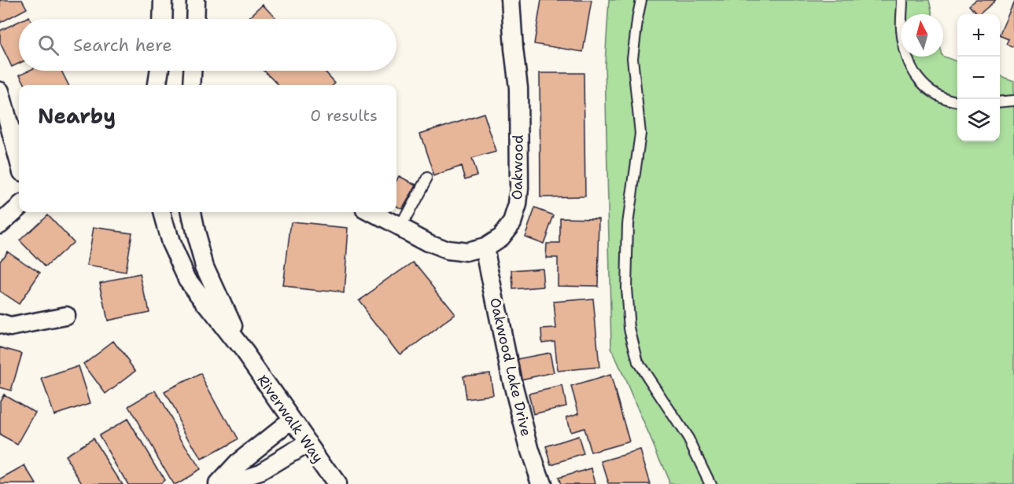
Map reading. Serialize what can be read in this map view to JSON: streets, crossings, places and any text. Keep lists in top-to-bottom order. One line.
{"streets":{"street":["Oakwood","Oakwood Lake Drive","Riverwalk Way"]},"crossings":[["Oakwood","Oakwood Lake Drive"]],"north":"top","page":{"map_buttons":["+","−"],"search":"Search here","heading":["Nearby","0 results"]}}
